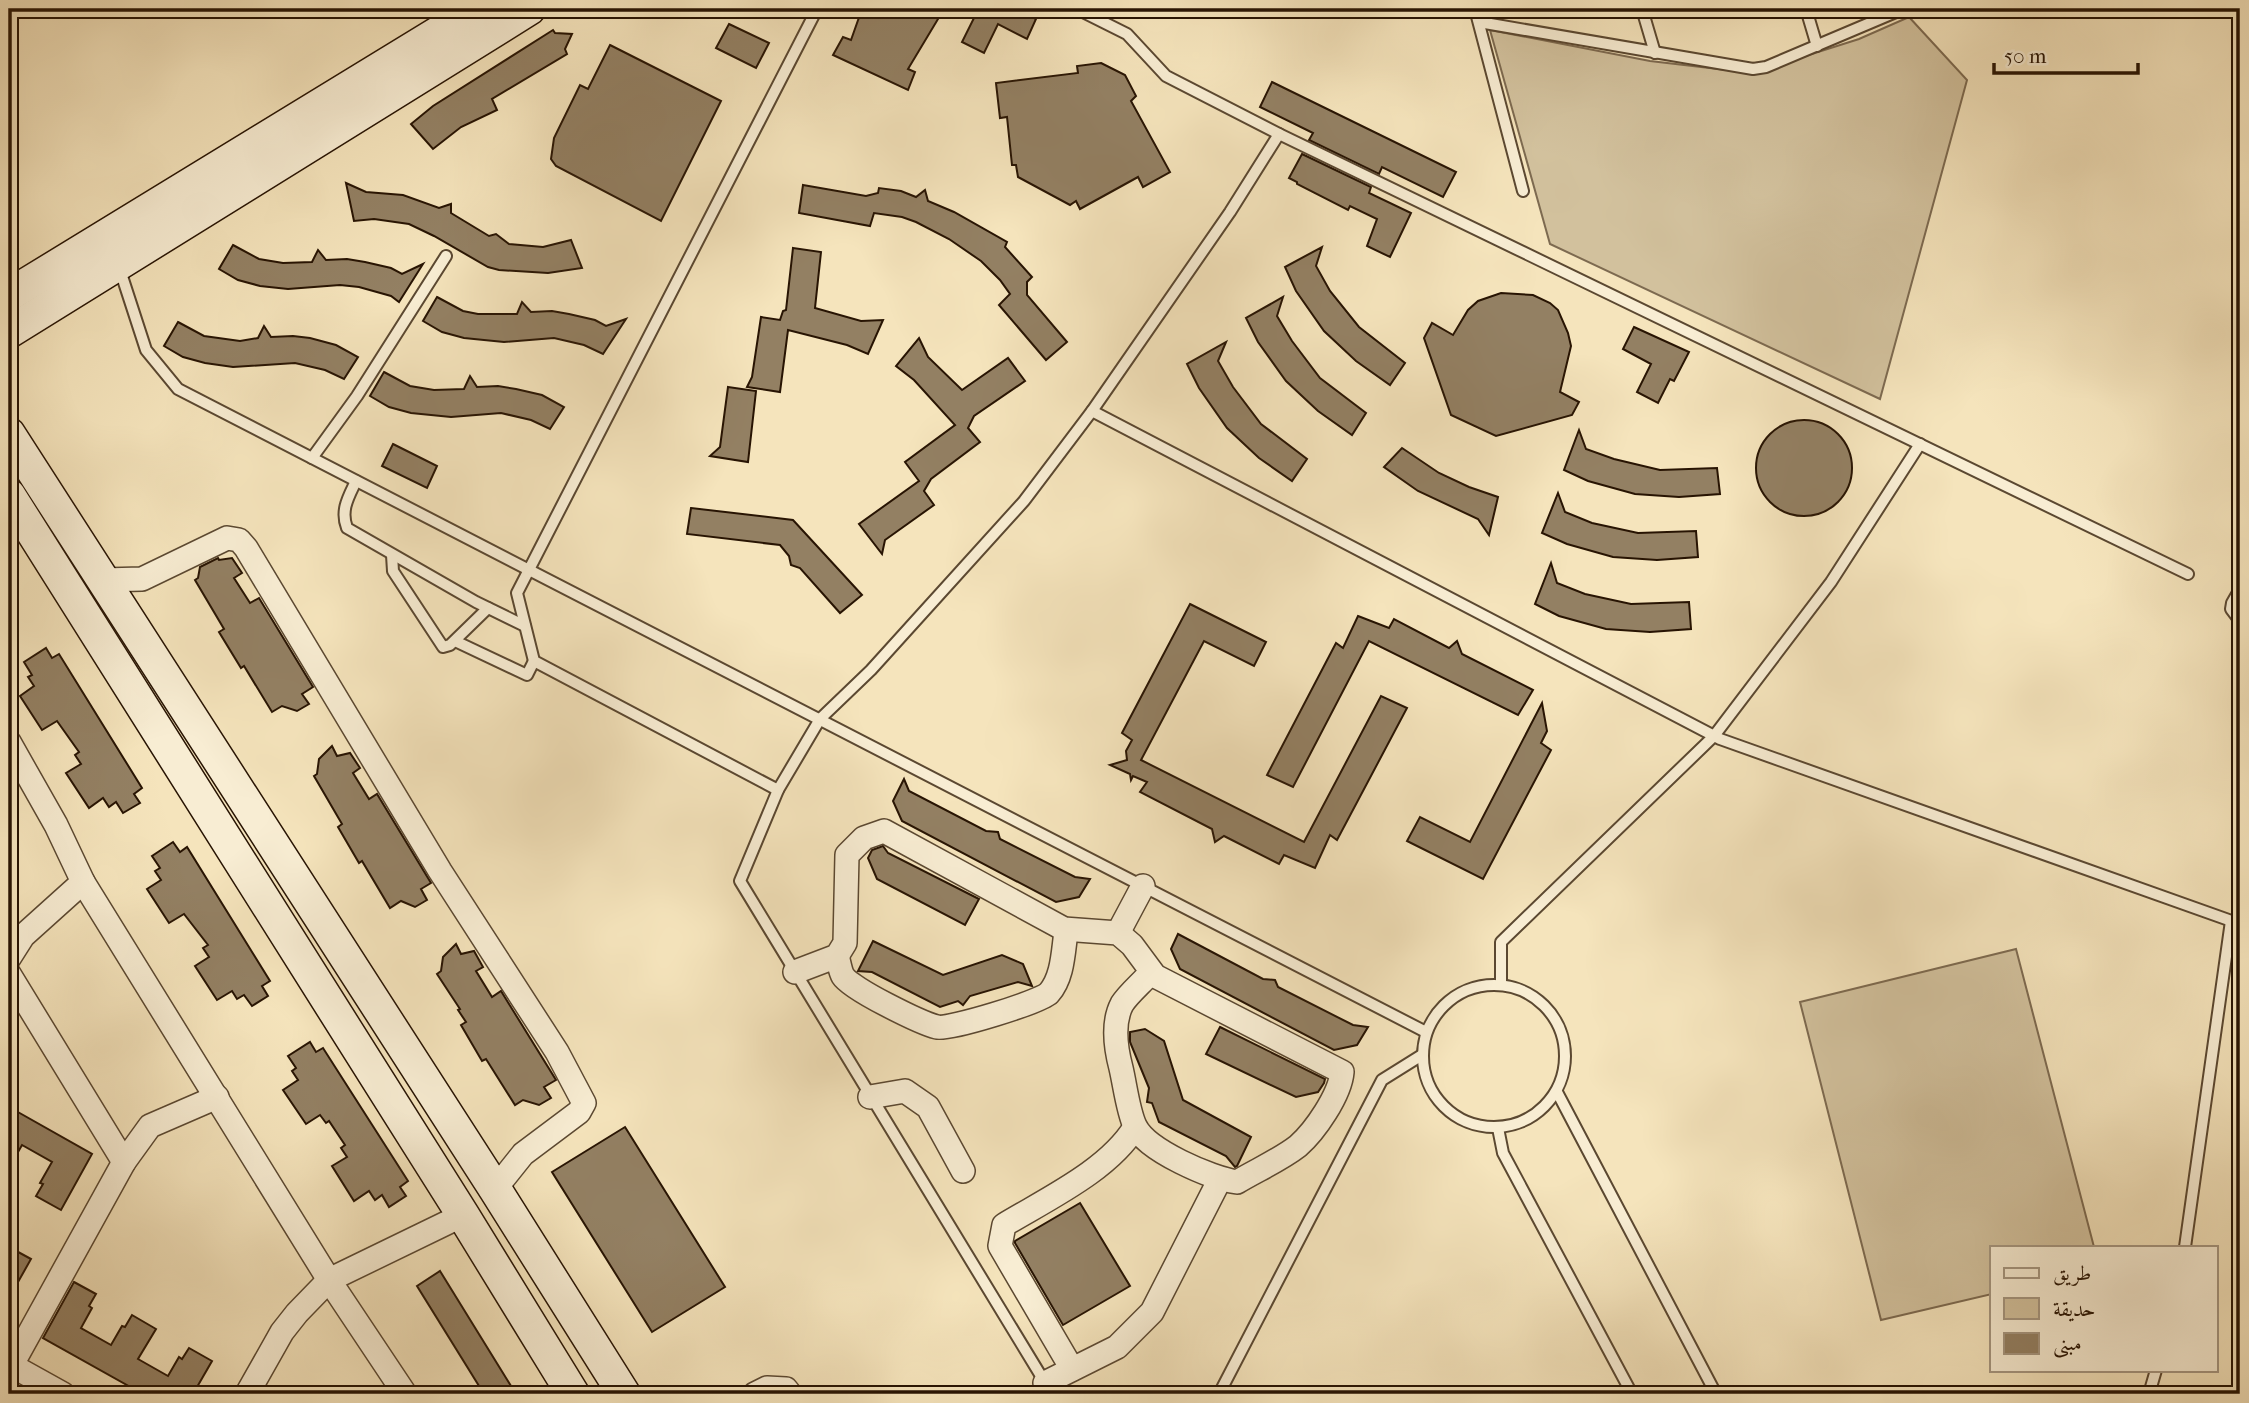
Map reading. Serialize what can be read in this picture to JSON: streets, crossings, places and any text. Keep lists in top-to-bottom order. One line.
{"legend":["طريق","حديقة","مبنى"],"scale_bar":"50 m"}
